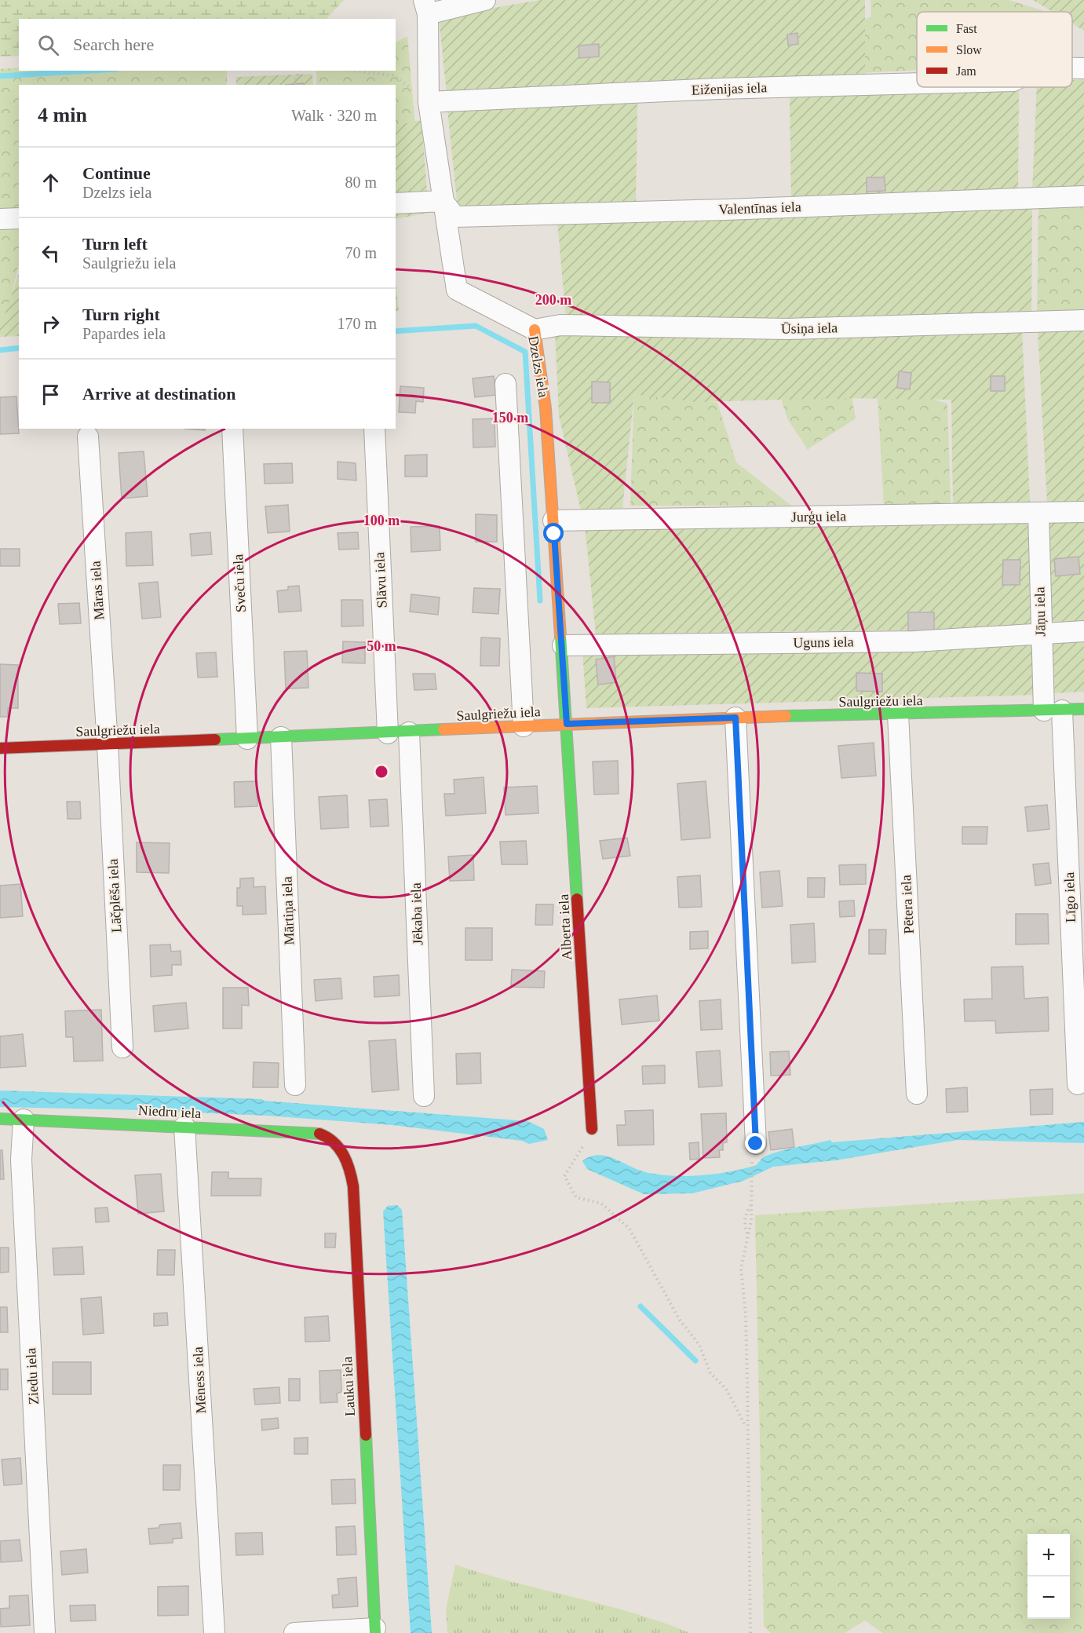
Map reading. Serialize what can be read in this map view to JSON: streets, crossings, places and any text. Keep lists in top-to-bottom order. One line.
{"streets":{"street":["Eiženijas iela","Valentīnas iela","Ūsiņa iela","Dzelzs iela","Jurģu iela","Slāvu iela","Sveču iela","Māras iela","Jāņu iela","Uguns iela","Saulgriežu iela","Lāčplēša iela","Līgo iela","Pētera iela","Mārtiņa iela","Jēkaba iela","Alberta iela","Niedru iela","Ziedu iela","Mēness iela","Lauku iela"]},"crossings":[["Eiženijas iela","Dzelzs iela"],["Valentīnas iela","Dzelzs iela"],["Ūsiņa iela","Dzelzs iela"],["Dzelzs iela","Jurģu iela"],["Dzelzs iela","Uguns iela"],["Dzelzs iela","Saulgriežu iela"],["Dzelzs iela","Alberta iela"],["Jurģu iela","Jāņu iela"],["Slāvu iela","Saulgriežu iela"],["Sveču iela","Saulgriežu iela"],["Māras iela","Saulgriežu iela"],["Māras iela","Lāčplēša iela"],["Jāņu iela","Uguns iela"],["Jāņu iela","Saulgriežu iela"],["Jāņu iela","Līgo iela"],["Saulgriežu iela","Lāčplēša iela"],["Saulgriežu iela","Līgo iela"],["Saulgriežu iela","Pētera iela"],["Saulgriežu iela","Mārtiņa iela"],["Saulgriežu iela","Jēkaba iela"],["Saulgriežu iela","Alberta iela"],["Niedru iela","Ziedu iela"],["Niedru iela","Mēness iela"],["Niedru iela","Lauku iela"]],"legend":["Fast","Slow","Jam"],"page":{"search":"Search here","heading":["4 min","Walk · 320 m"],"list":[["Continue","Dzelzs iela","80 m"],["Turn left","Saulgriežu iela","70 m"],["Turn right","Papardes iela","170 m"],"Arrive at destination"],"map_buttons":["+","−"]},"rings":["200 m","150 m","100 m","50 m"]}
